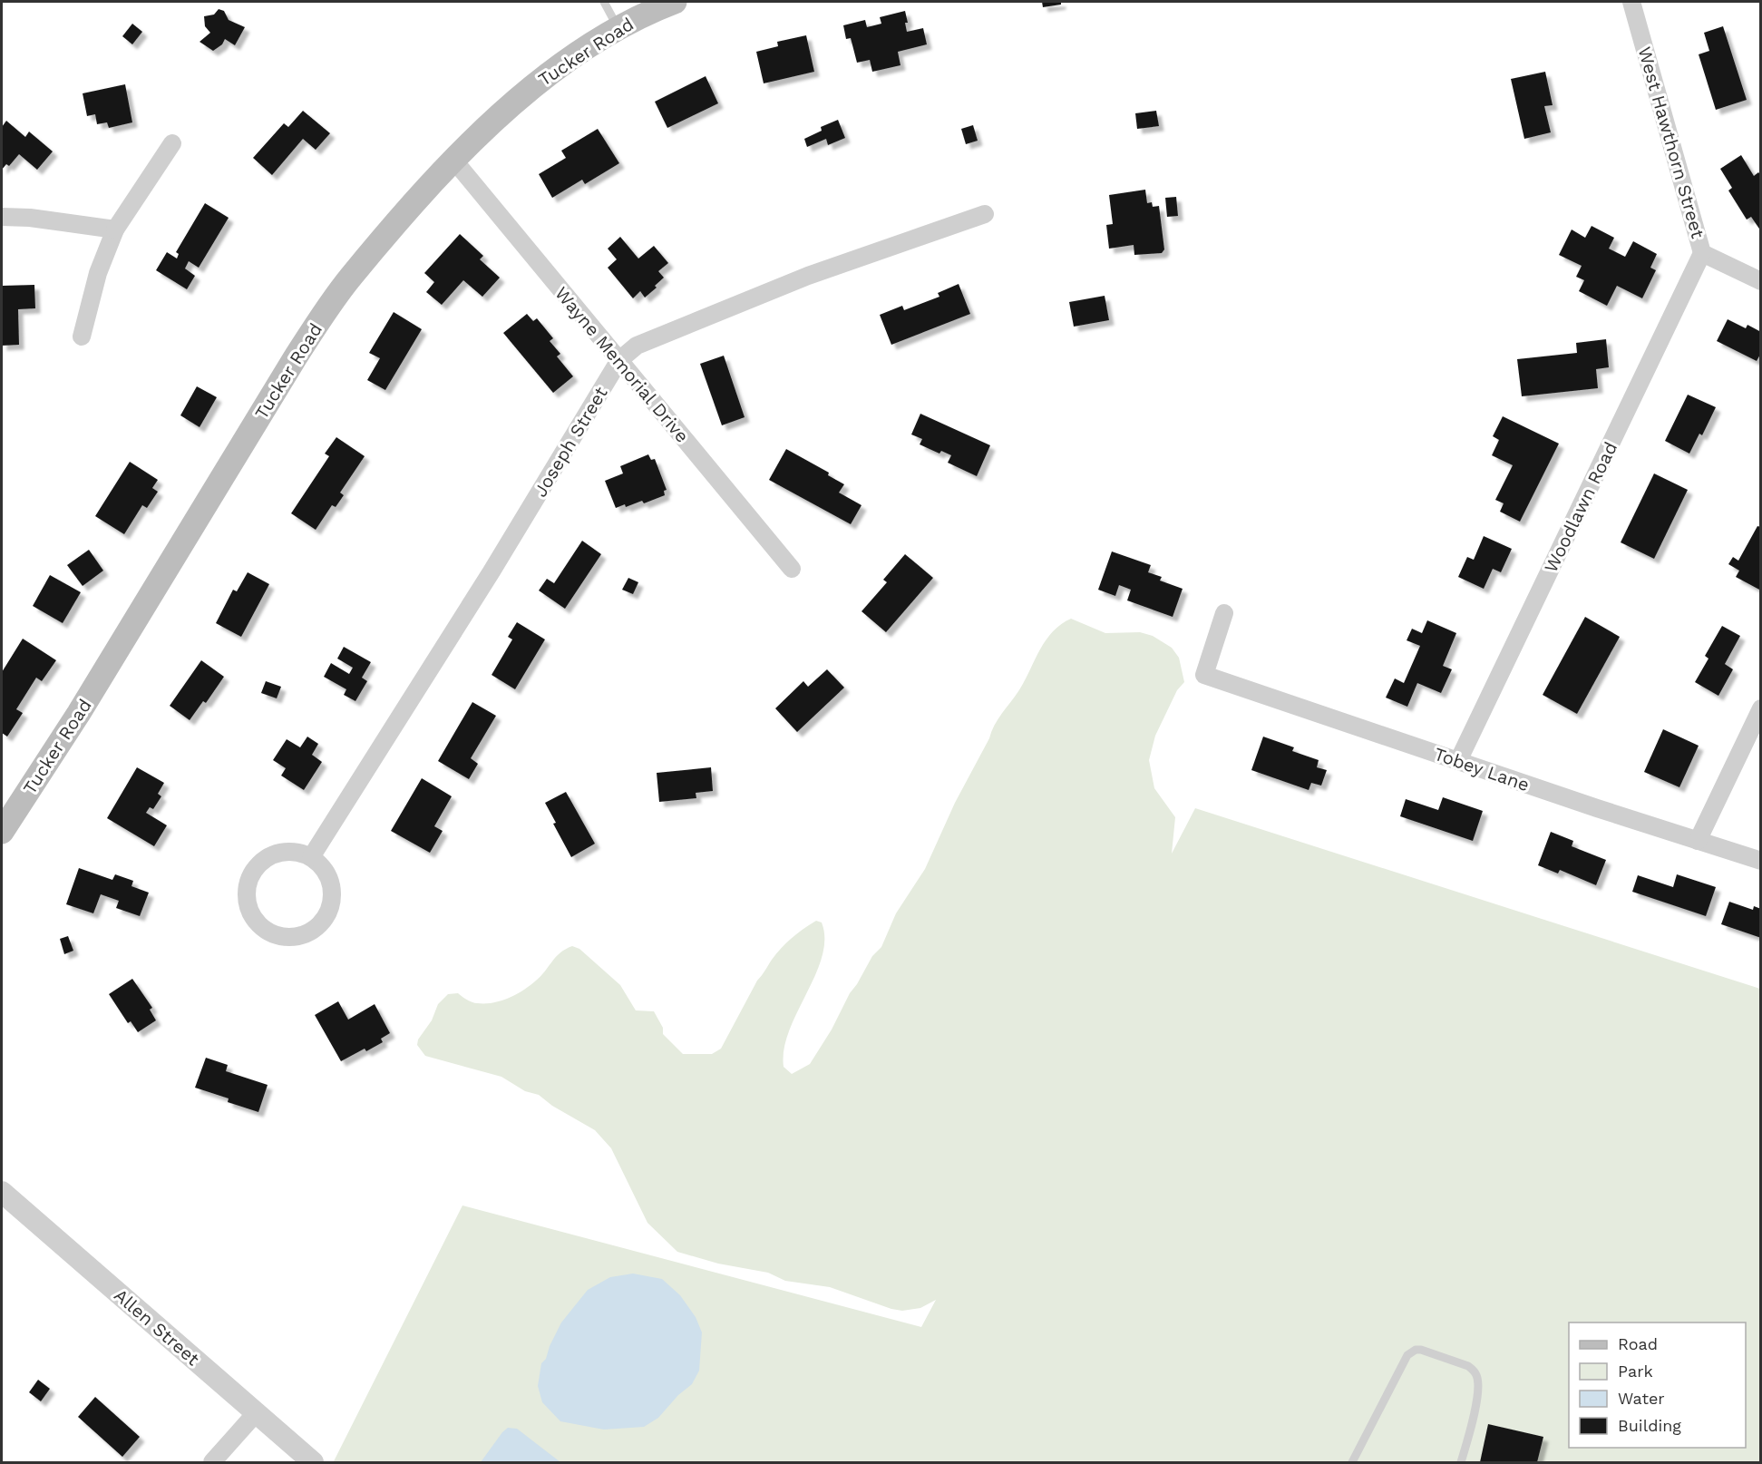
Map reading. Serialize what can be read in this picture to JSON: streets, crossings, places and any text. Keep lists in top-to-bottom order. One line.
{"streets":{"main road":["Tucker Road"],"street":["West Hawthorn Street","Wayne Memorial Drive","Joseph Street","Woodlawn Road","Tobey Lane","Allen Street"]},"crossings":[["Tucker Road","Wayne Memorial Drive"],["West Hawthorn Street","Woodlawn Road"],["Wayne Memorial Drive","Joseph Street"],["Woodlawn Road","Tobey Lane"]],"legend":["Road","Park","Water","Building"]}
